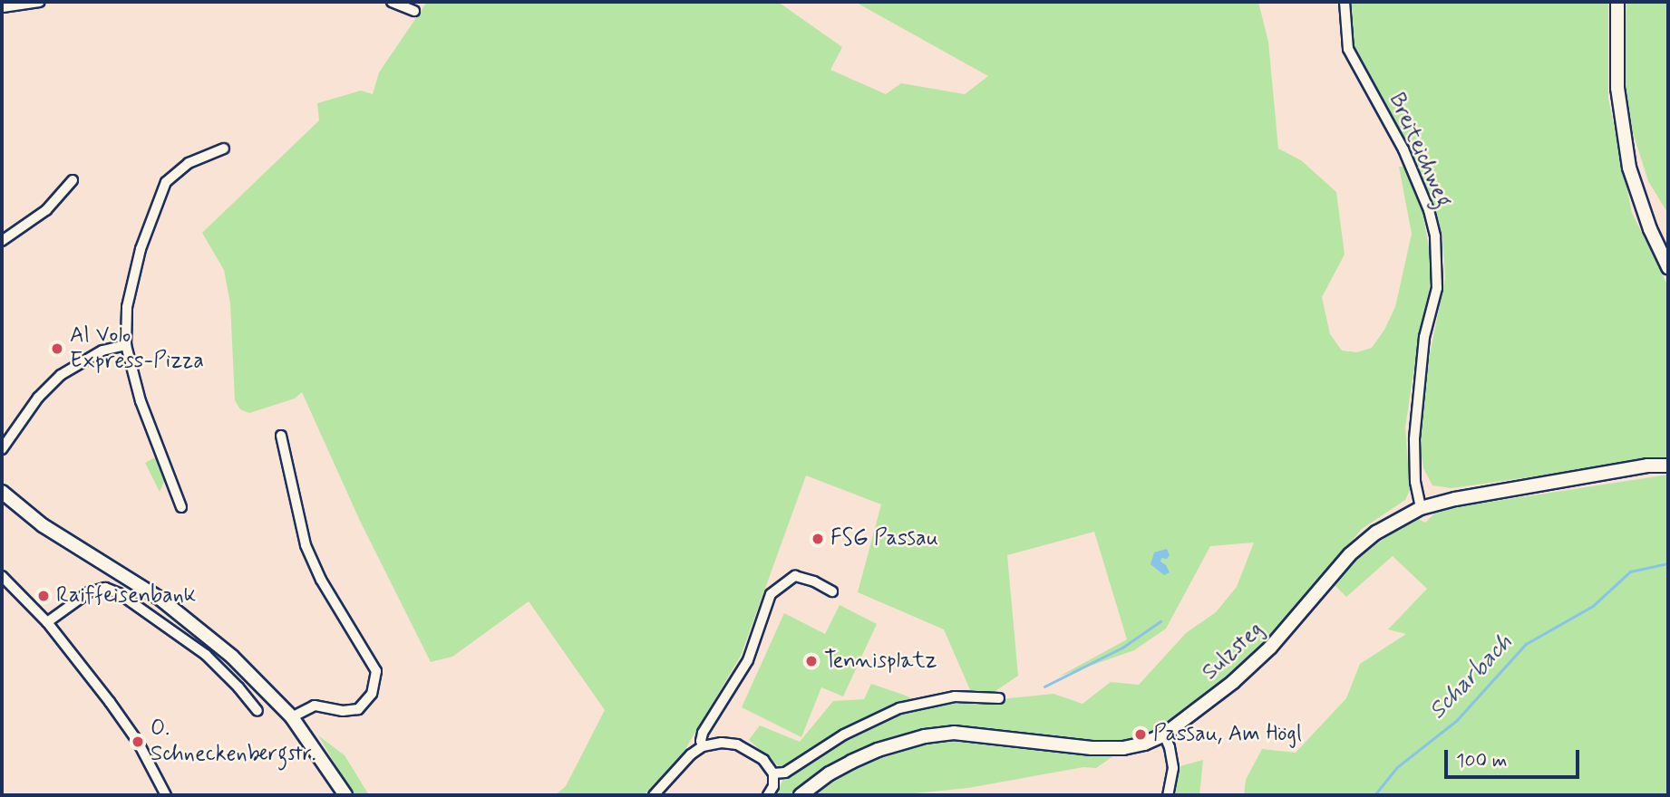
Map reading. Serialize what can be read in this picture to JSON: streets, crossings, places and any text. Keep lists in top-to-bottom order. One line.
{"streets":{"street":["Breiteichweg","Sulzsteg"]},"crossings":[["Breiteichweg","Sulzsteg"]],"water":["Scharbach"],"places":["Al Volo Express-Pizza","FSG Passau","Raiffeisenbank","Tennisplatz","Passau, Am Högl","O. Schneckenbergstr."],"scale_bar":"100 m"}
